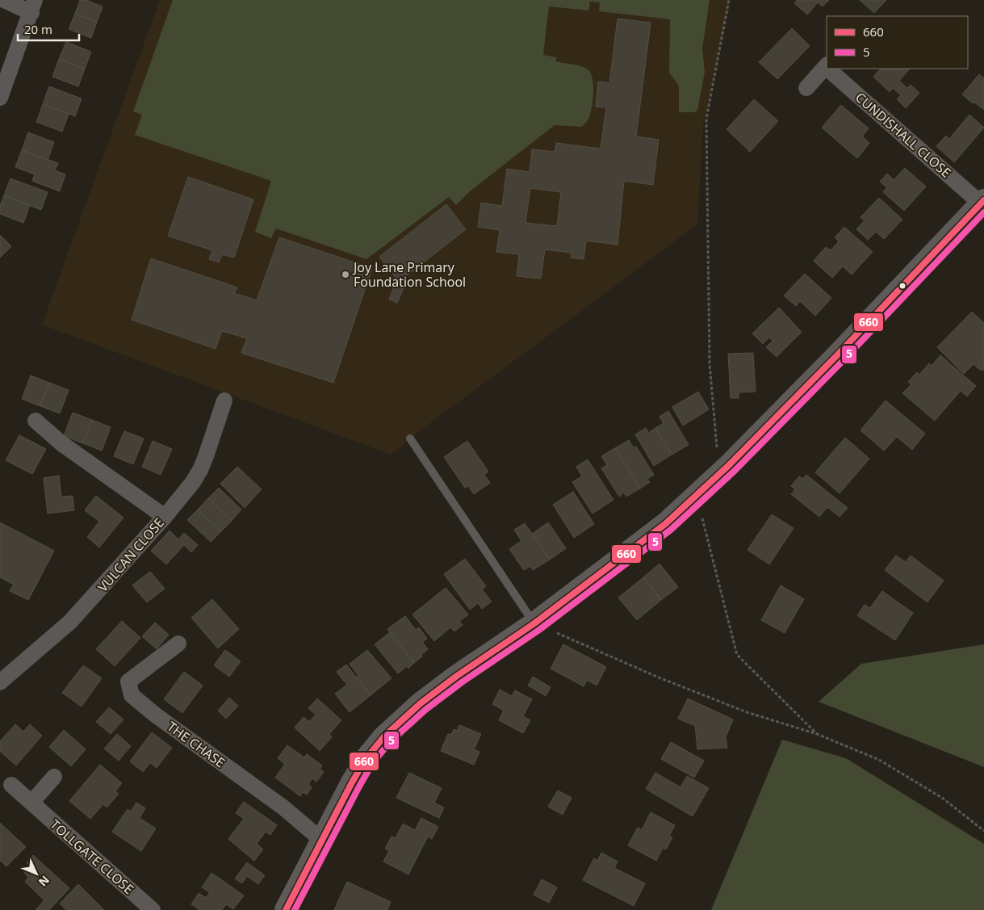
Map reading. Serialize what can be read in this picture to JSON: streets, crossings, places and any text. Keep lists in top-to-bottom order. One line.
{"streets":{"street":["CUNDISHALL CLOSE","VULCAN CLOSE","THE CHASE","TOLLGATE CLOSE"]},"places":["Joy Lane Primary Foundation School"],"lines":["transit line 660","transit line 5"],"legend":["660","5"],"scale_bar":"20 m","north":"bottom right"}
